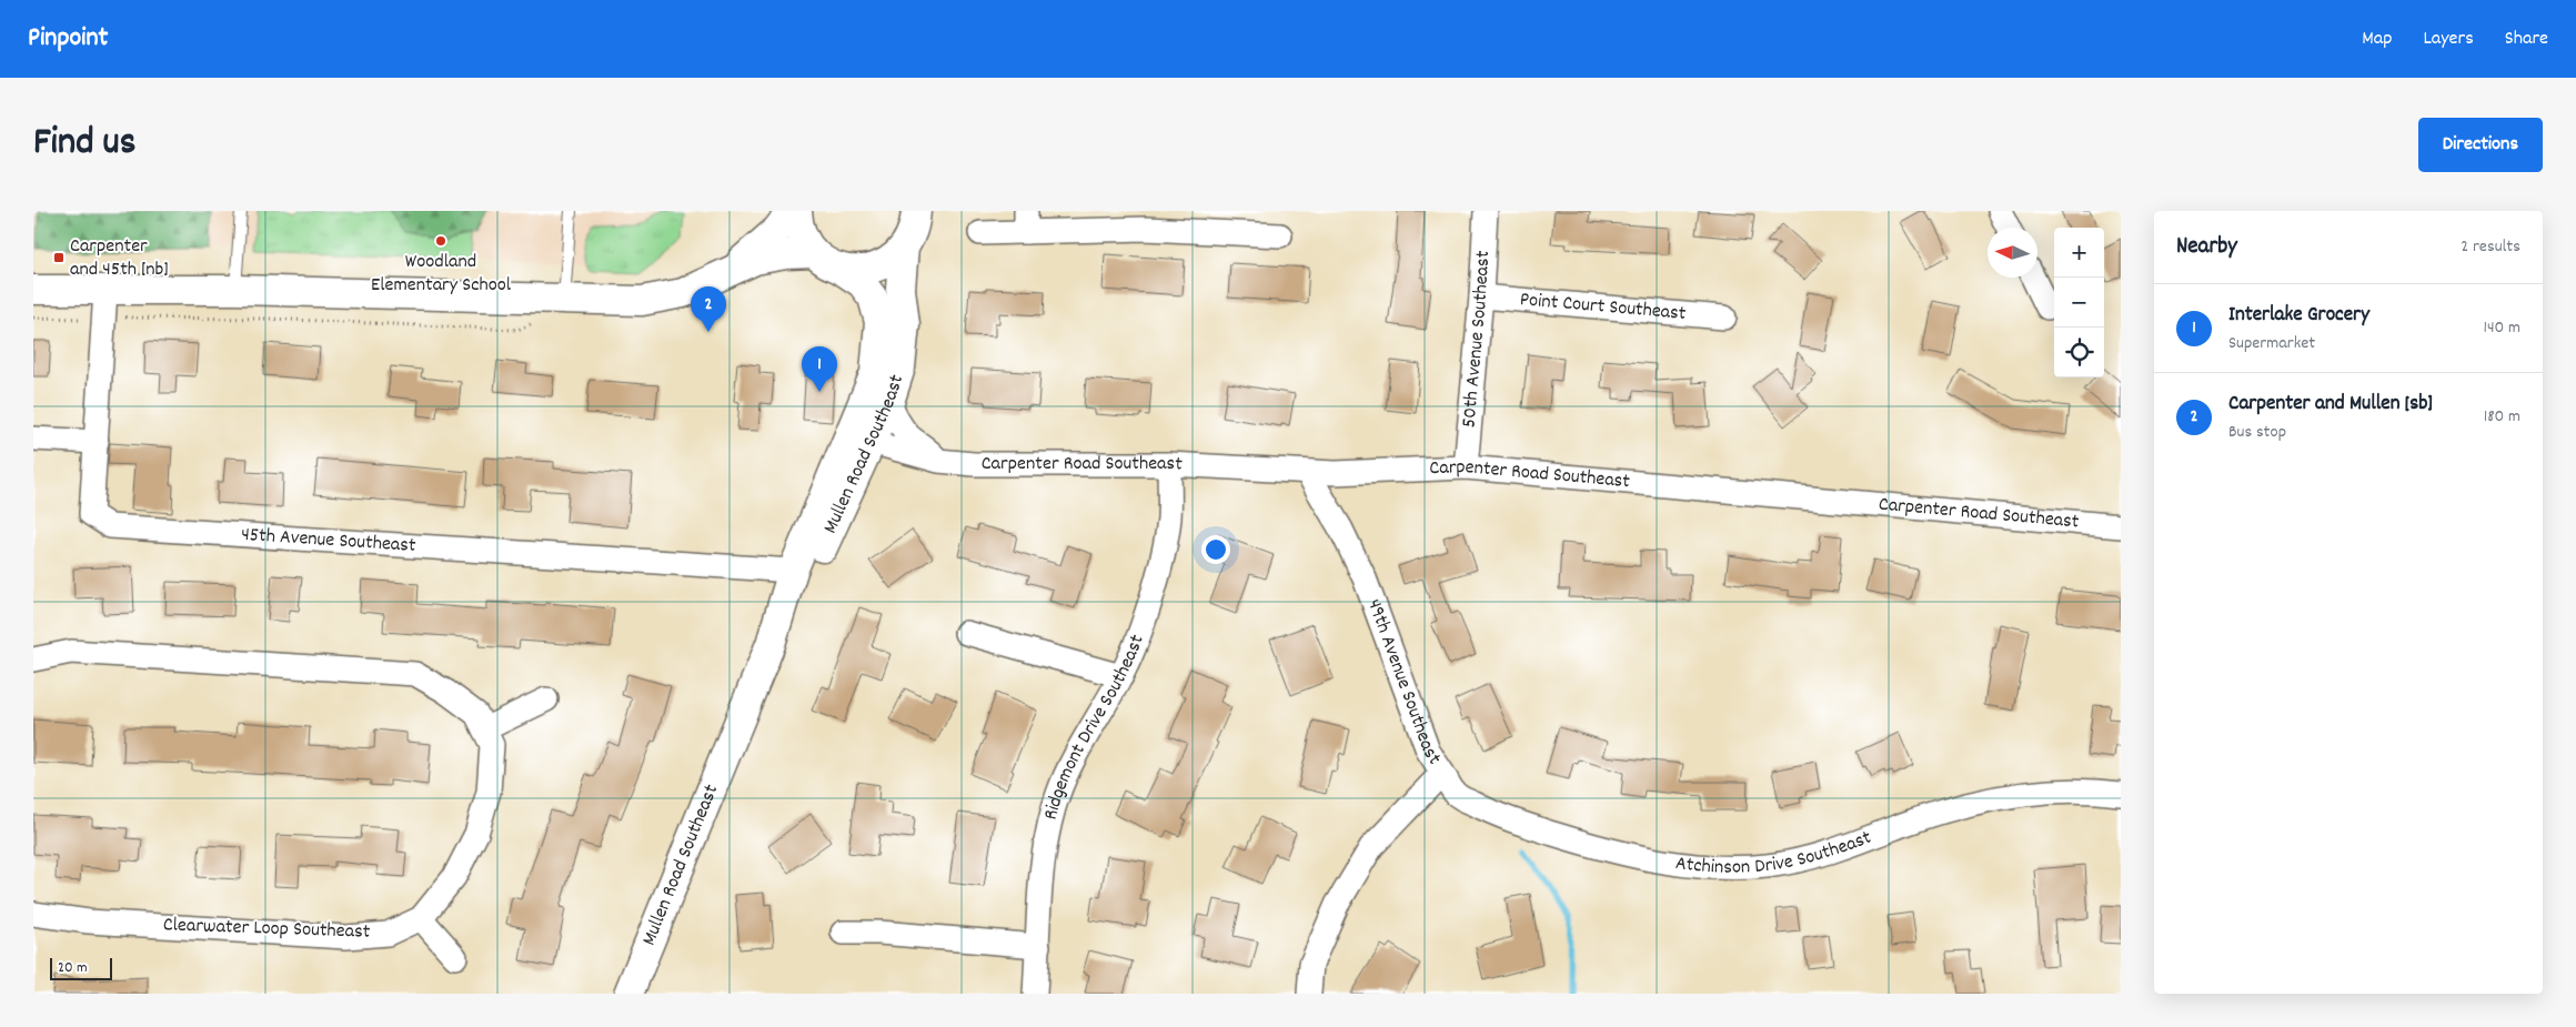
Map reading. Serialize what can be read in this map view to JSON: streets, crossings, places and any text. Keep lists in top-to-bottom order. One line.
{"streets":{"street":["Point Court Southeast","50th Avenue Southeast","Mullen Road Southeast","Carpenter Road Southeast","45th Avenue Southeast","49th Avenue Southeast","Ridgemont Drive Southeast","Atchinson Drive Southeast","Clearwater Loop Southeast"]},"crossings":[["Point Court Southeast","50th Avenue Southeast"],["50th Avenue Southeast","Carpenter Road Southeast"],["Mullen Road Southeast","Carpenter Road Southeast"],["Mullen Road Southeast","45th Avenue Southeast"],["Carpenter Road Southeast","49th Avenue Southeast"],["Carpenter Road Southeast","Ridgemont Drive Southeast"],["49th Avenue Southeast","Atchinson Drive Southeast"]],"places":{"other":["Woodland Elementary School"],"transit":["Carpenter and 45th [nb]"]},"scale_bar":"20 m","north":"left","page":{"header":"Pinpoint","nav":["Map","Layers","Share"],"title":"Find us","buttons":"Directions","heading":["Nearby","2 results"],"map_buttons":["+","−"],"list":[{"mark":"1","name":"Interlake Grocery","note":"Supermarket","value":"140 m"},{"mark":"2","name":"Carpenter and Mullen [sb]","note":"Bus stop","value":"180 m"}],"pins":["2","1"],"scale":"20 m"}}
